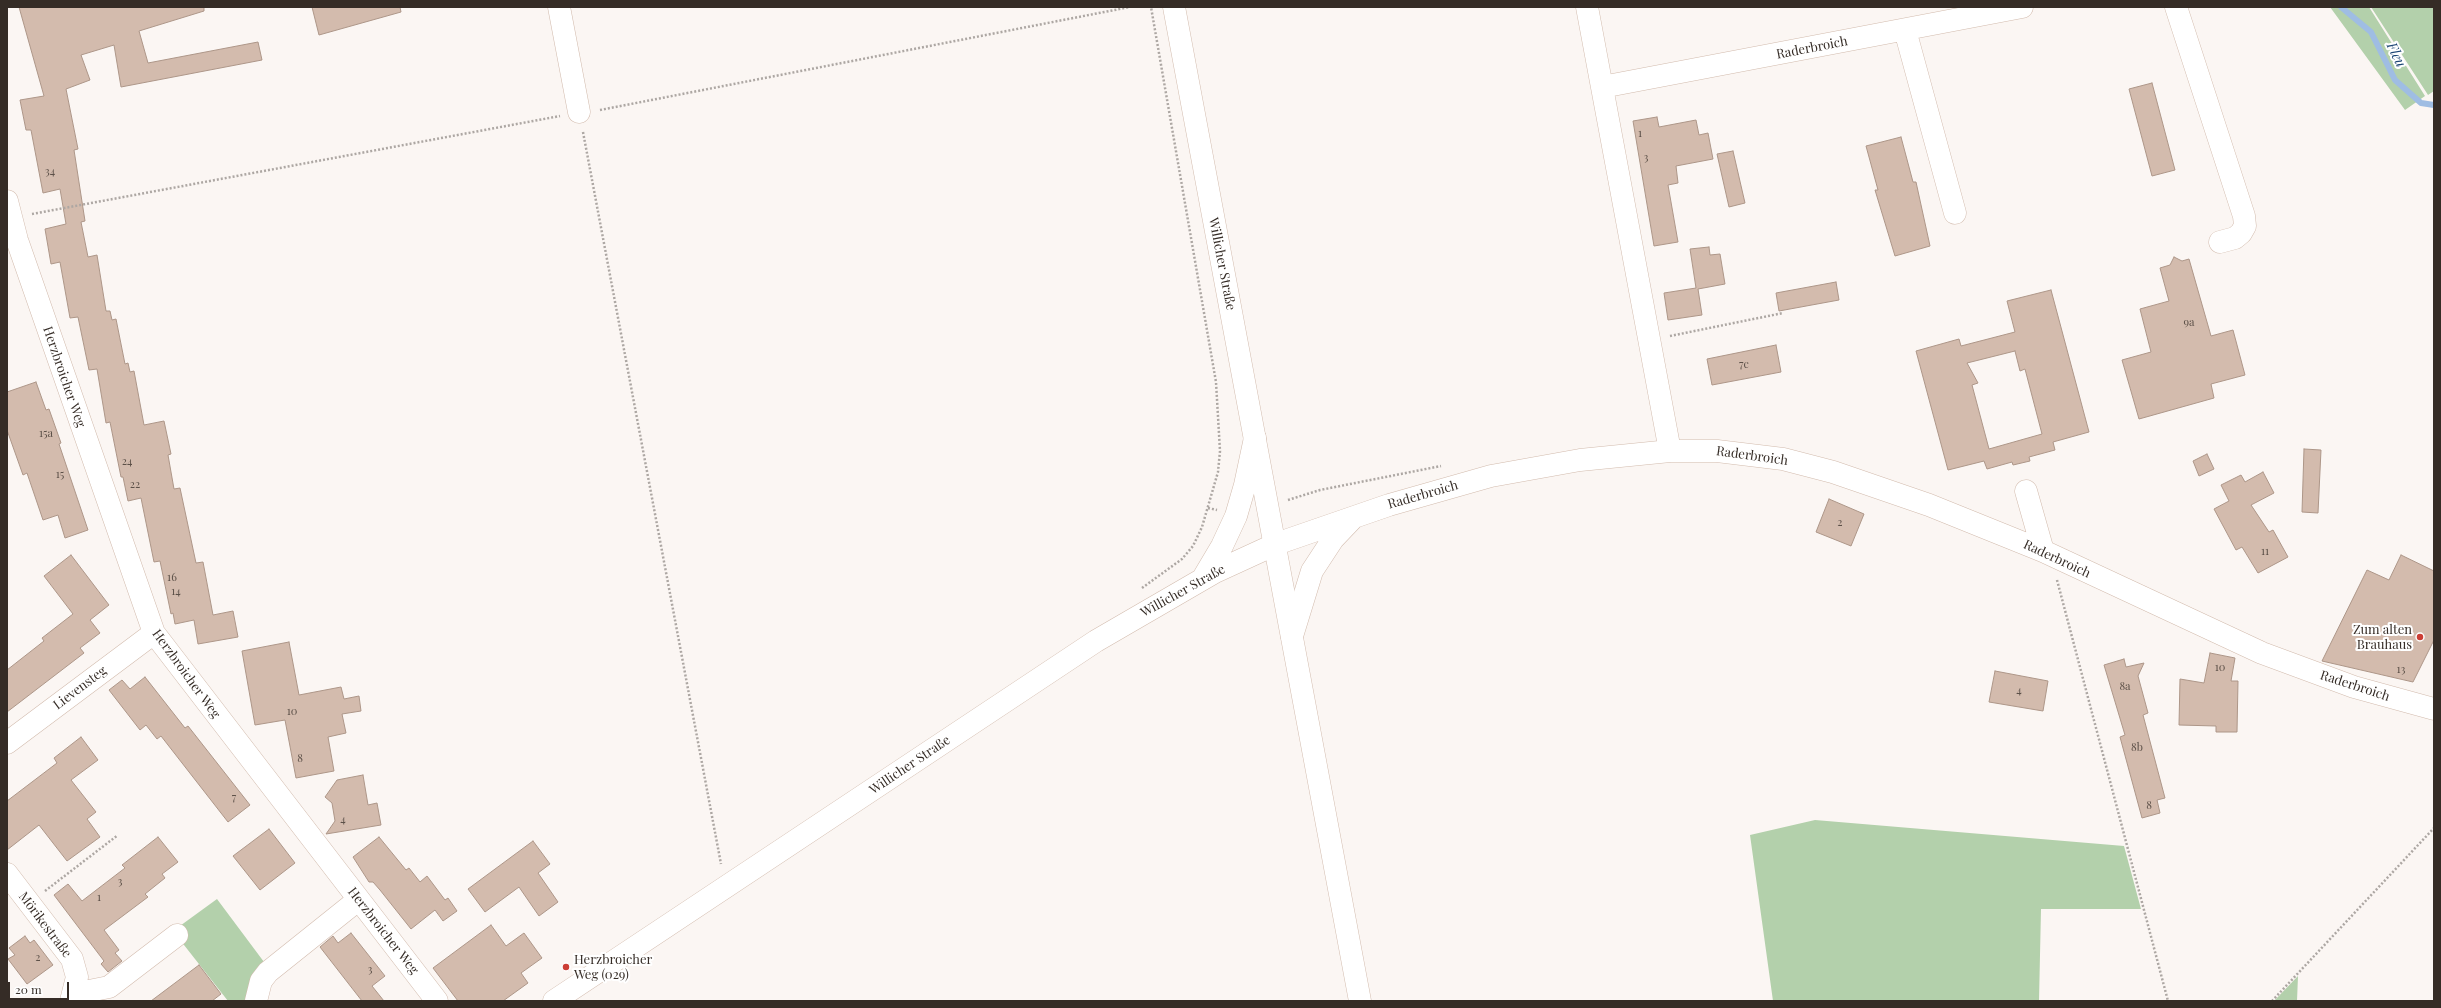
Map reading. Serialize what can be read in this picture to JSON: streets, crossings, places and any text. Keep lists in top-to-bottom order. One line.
{"streets":{"street":["Raderbroich","Willicher Straße","Herzbroicher Weg","Lievensteg","Mörikestraße"]},"crossings":[["Raderbroich","Willicher Straße"],["Herzbroicher Weg","Lievensteg"]],"water":["Fleu"],"places":["Zum alten Brauhaus","Herzbroicher Weg (029)"],"house_numbers":["1","3","34","9a","7c","15a","24","15","22","2","11","16","14","10","13","8a","4","10","8b","8","7","8","4","3","1","2","3"],"scale_bar":"20 m"}
